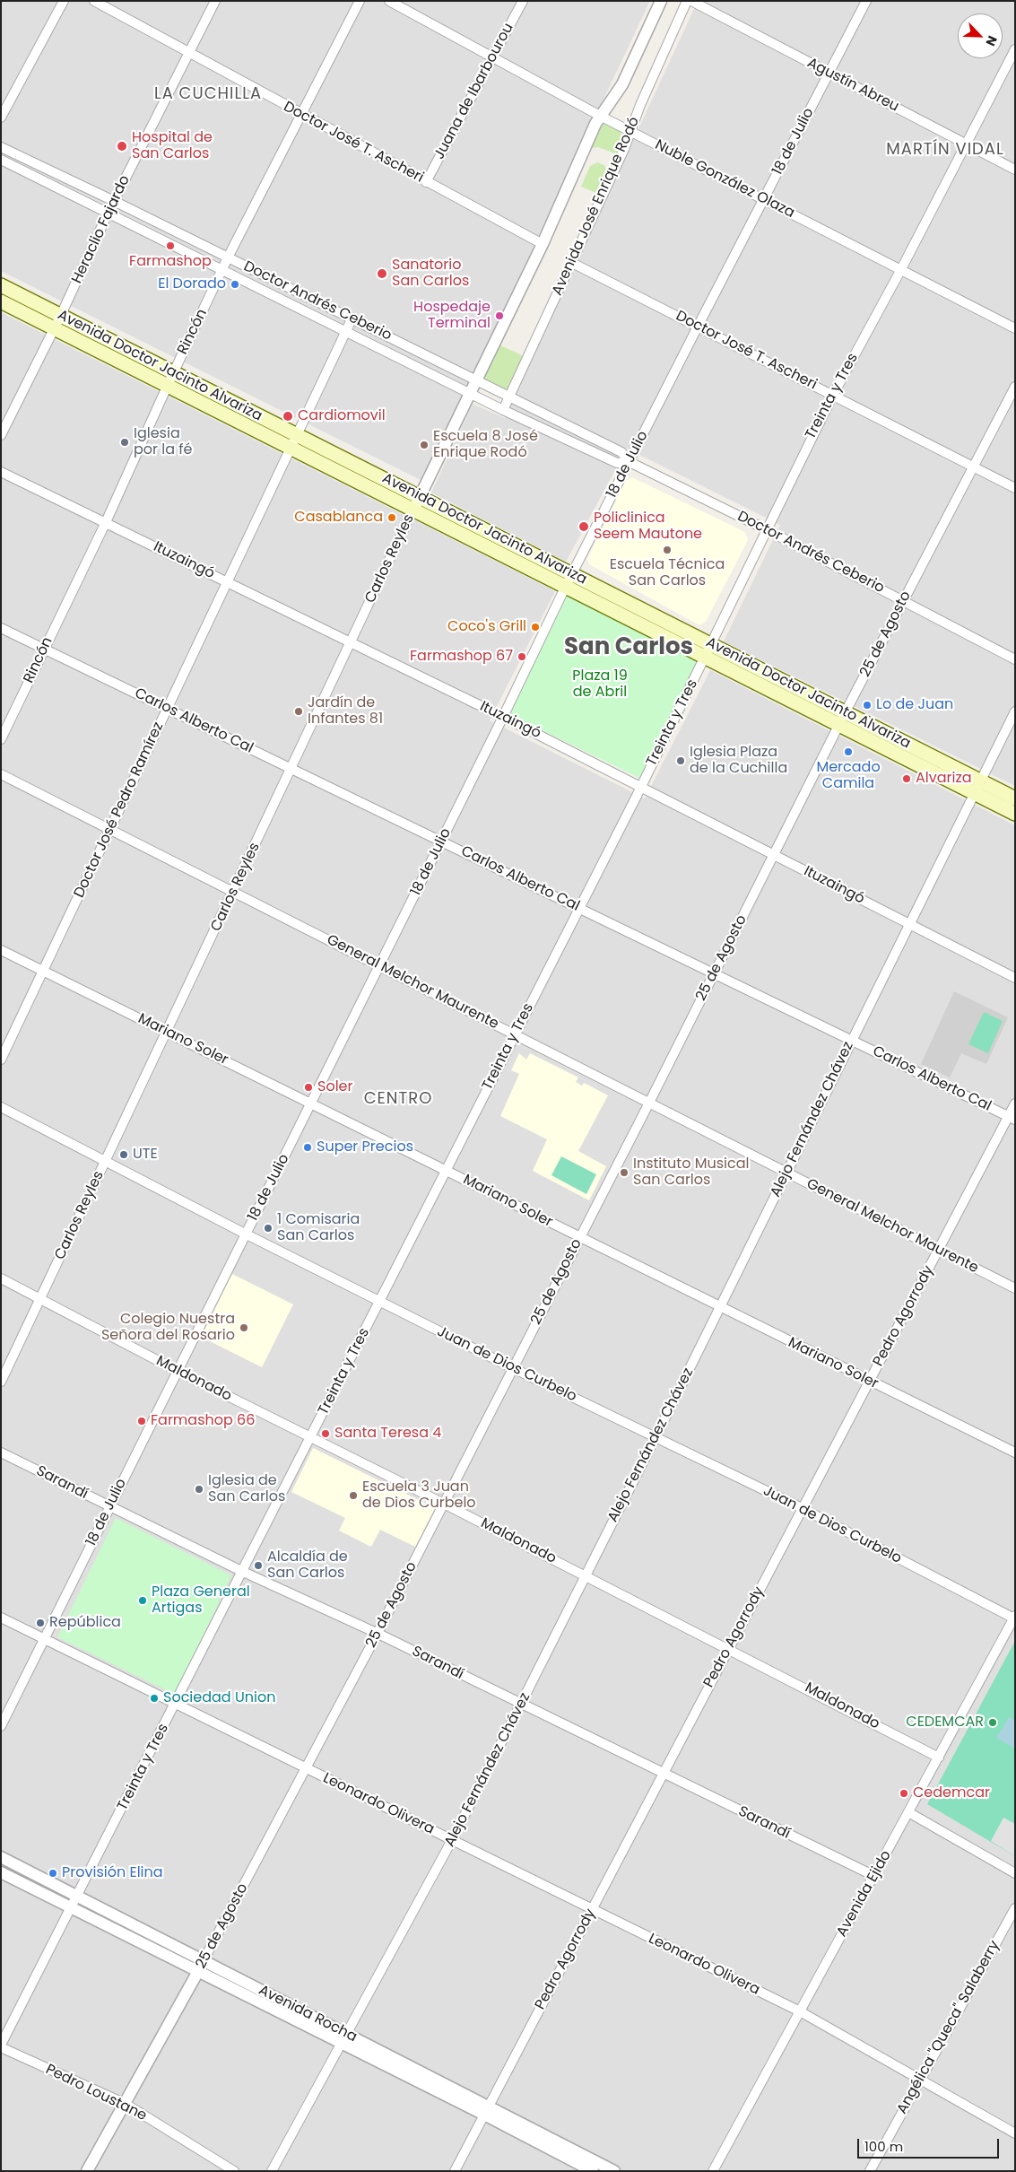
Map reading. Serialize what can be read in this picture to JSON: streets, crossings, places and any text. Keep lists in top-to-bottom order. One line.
{"streets":{"main road":["Avenida Doctor Jacinto Alvariza"],"street":["Agustín Abreu","Juana de Ibarbourou","18 de Julio","Doctor José T. Ascheri","Nuble González Olaza","Avenida José Enrique Rodó","Heraclio Fajardo","Doctor Andrés Ceberio","Rincón","Treinta y Tres","Carlos Reyles","Ituzaingó","25 de Agosto","Carlos Alberto Cal","Doctor José Pedro Ramírez","General Melchor Maurente","Mariano Soler","Alejo Fernández Chávez","Pedro Agorrody","Juan de Dios Curbelo","Maldonado","Sarandí","Leonardo Olivera","Avenida Ejido","Avenida Rocha","Angélica \"Queca\" Salaberry","Pedro Loustane"]},"crossings":[["Agustín Abreu","18 de Julio"],["Agustín Abreu","Treinta y Tres"],["Juana de Ibarbourou","Doctor José T. Ascheri"],["Juana de Ibarbourou","Nuble González Olaza"],["18 de Julio","Doctor José T. Ascheri"],["18 de Julio","Nuble González Olaza"],["18 de Julio","Doctor Andrés Ceberio"],["18 de Julio","Avenida Doctor Jacinto Alvariza"],["18 de Julio","Ituzaingó"],["18 de Julio","Carlos Alberto Cal"],["18 de Julio","General Melchor Maurente"],["18 de Julio","Mariano Soler"],["18 de Julio","Juan de Dios Curbelo"],["18 de Julio","Maldonado"],["18 de Julio","Sarandí"],["18 de Julio","Leonardo Olivera"],["Doctor José T. Ascheri","Avenida José Enrique Rodó"],["Doctor José T. Ascheri","Heraclio Fajardo"],["Doctor José T. Ascheri","Rincón"],["Doctor José T. Ascheri","Treinta y Tres"],["Doctor José T. Ascheri","25 de Agosto"],["Nuble González Olaza","Avenida José Enrique Rodó"],["Nuble González Olaza","Treinta y Tres"],["Avenida José Enrique Rodó","Doctor Andrés Ceberio"],["Avenida José Enrique Rodó","Carlos Reyles"],["Heraclio Fajardo","Doctor Andrés Ceberio"],["Heraclio Fajardo","Avenida Doctor Jacinto Alvariza"],["Doctor Andrés Ceberio","Rincón"],["Doctor Andrés Ceberio","Treinta y Tres"],["Doctor Andrés Ceberio","Carlos Reyles"],["Doctor Andrés Ceberio","25 de Agosto"],["Doctor Andrés Ceberio","Doctor José Pedro Ramírez"],["Rincón","Avenida Doctor Jacinto Alvariza"],["Rincón","Ituzaingó"],["Rincón","Carlos Alberto Cal"],["Avenida Doctor Jacinto Alvariza","Treinta y Tres"],["Avenida Doctor Jacinto Alvariza","Carlos Reyles"],["Avenida Doctor Jacinto Alvariza","25 de Agosto"],["Avenida Doctor Jacinto Alvariza","Doctor José Pedro Ramírez"],["Avenida Doctor Jacinto Alvariza","Alejo Fernández Chávez"],["Treinta y Tres","Ituzaingó"],["Treinta y Tres","Carlos Alberto Cal"],["Treinta y Tres","General Melchor Maurente"],["Treinta y Tres","Mariano Soler"],["Treinta y Tres","Juan de Dios Curbelo"],["Treinta y Tres","Maldonado"],["Treinta y Tres","Sarandí"],["Treinta y Tres","Leonardo Olivera"],["Treinta y Tres","Avenida Rocha"],["Treinta y Tres","Pedro Loustane"],["Carlos Reyles","Ituzaingó"],["Carlos Reyles","Carlos Alberto Cal"],["Carlos Reyles","General Melchor Maurente"],["Carlos Reyles","Mariano Soler"],["Carlos Reyles","Juan de Dios Curbelo"],["Carlos Reyles","Maldonado"],["Ituzaingó","25 de Agosto"],["Ituzaingó","Doctor José Pedro Ramírez"],["Ituzaingó","Alejo Fernández Chávez"],["25 de Agosto","Carlos Alberto Cal"],["25 de Agosto","General Melchor Maurente"],["25 de Agosto","Mariano Soler"],["25 de Agosto","Juan de Dios Curbelo"],["25 de Agosto","Maldonado"],["25 de Agosto","Sarandí"],["25 de Agosto","Leonardo Olivera"],["25 de Agosto","Avenida Rocha"],["25 de Agosto","Pedro Loustane"],["Carlos Alberto Cal","Doctor José Pedro Ramírez"],["Carlos Alberto Cal","Alejo Fernández Chávez"],["Carlos Alberto Cal","Pedro Agorrody"],["Doctor José Pedro Ramírez","General Melchor Maurente"],["Doctor José Pedro Ramírez","Mariano Soler"],["General Melchor Maurente","Alejo Fernández Chávez"],["General Melchor Maurente","Pedro Agorrody"],["Mariano Soler","Alejo Fernández Chávez"],["Mariano Soler","Pedro Agorrody"],["Alejo Fernández Chávez","Juan de Dios Curbelo"],["Alejo Fernández Chávez","Maldonado"],["Alejo Fernández Chávez","Sarandí"],["Alejo Fernández Chávez","Leonardo Olivera"],["Alejo Fernández Chávez","Avenida Rocha"],["Pedro Agorrody","Juan de Dios Curbelo"],["Pedro Agorrody","Maldonado"],["Pedro Agorrody","Sarandí"],["Pedro Agorrody","Leonardo Olivera"],["Pedro Agorrody","Avenida Rocha"],["Juan de Dios Curbelo","Avenida Ejido"],["Maldonado","Avenida Ejido"],["Sarandí","Avenida Ejido"],["Leonardo Olivera","Avenida Ejido"],["Leonardo Olivera","Angélica \"Queca\" Salaberry"]],"districts":["LA CUCHILLA","MARTÍN VIDAL","San Carlos","CENTRO"],"parks":["Plaza 19 de Abril"],"places":["Hospital de San Carlos","Farmashop","Sanatorio San Carlos","El Dorado","Hospedaje Terminal","Cardiomovil","Iglesia por la fé","Escuela 8 José Enrique Rodó","Casablanca","Policlinica Seem Mautone","Escuela Técnica San Carlos","Coco's Grill","Farmashop 67","Lo de Juan","Jardín de Infantes 81","Mercado Camila","Iglesia Plaza de la Cuchilla","Alvariza","Soler","Super Precios","UTE","Instituto Musical San Carlos","1 Comisaria San Carlos","Colegio Nuestra Señora del Rosario","Farmashop 66","Santa Teresa 4","Iglesia de San Carlos","Escuela 3 Juan de Dios Curbelo","Alcaldía de San Carlos","Plaza General Artigas","República","Sociedad Union","CEDEMCAR","Cedemcar","Provisión Elina"],"scale_bar":"100 m","north":"bottom right"}
